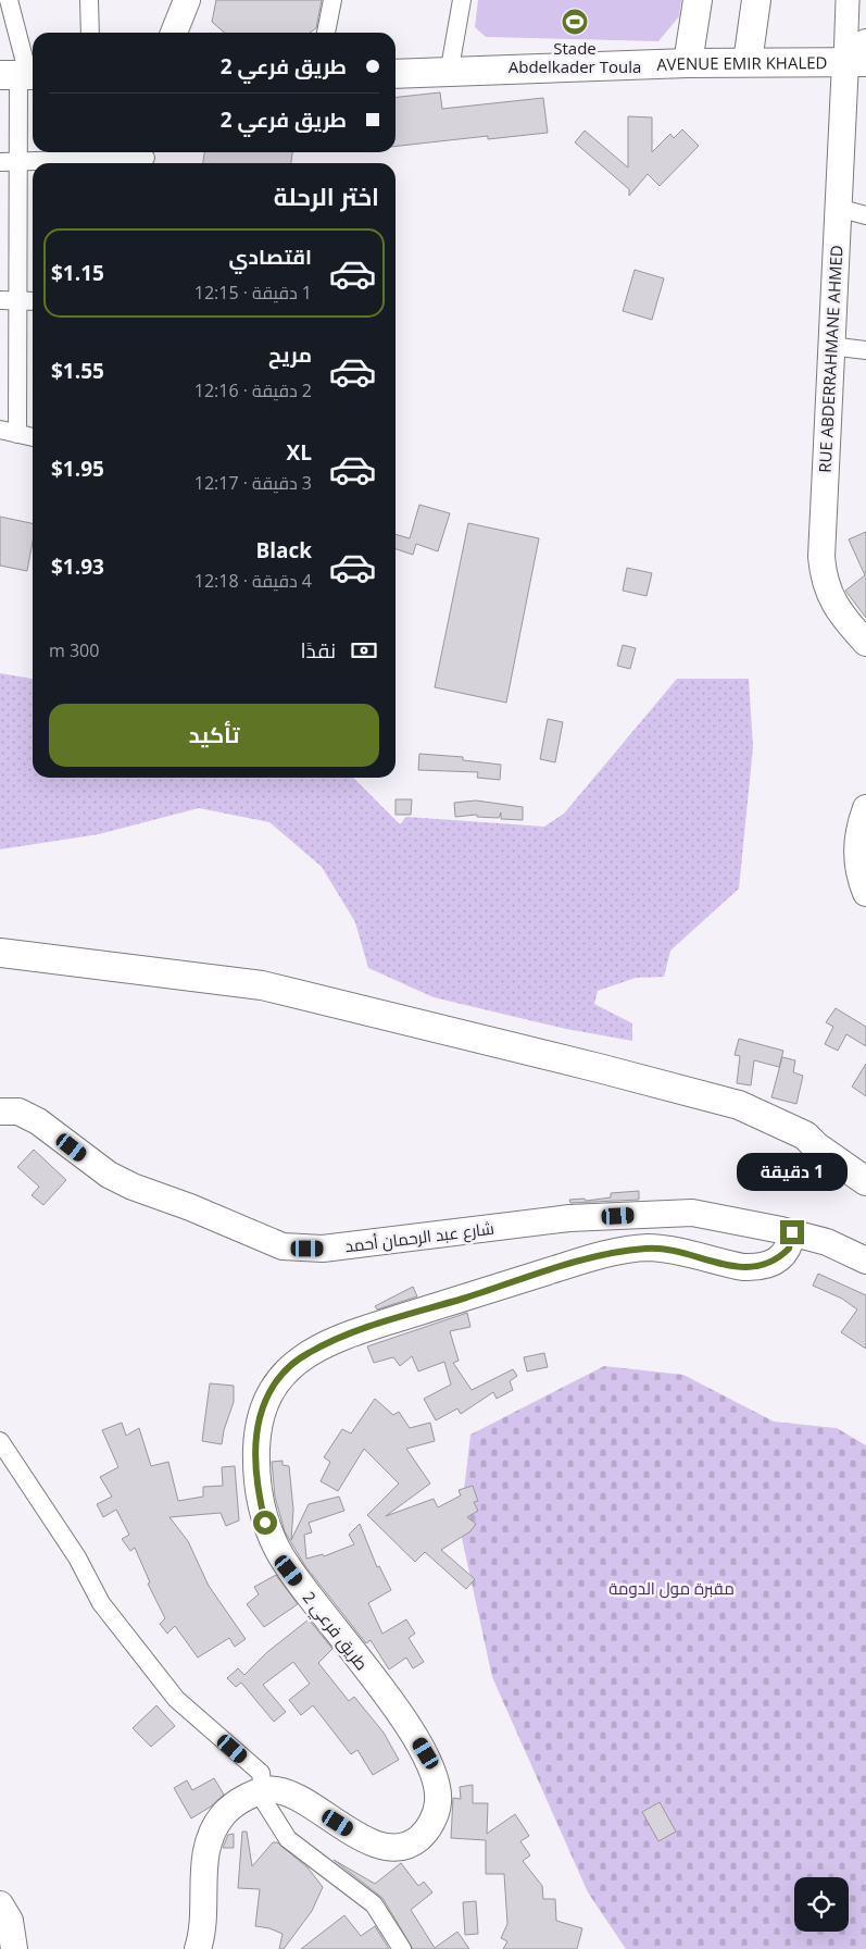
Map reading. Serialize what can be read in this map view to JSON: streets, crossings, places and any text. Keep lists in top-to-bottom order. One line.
{"streets":{"main road":["AVENUE EMIR KHALED","RUE ABDERRAHMANE AHMED","شارع عبد الرحمان أحمد","طريق فرعي 2"]},"crossings":[["AVENUE EMIR KHALED","RUE ABDERRAHMANE AHMED"],["شارع عبد الرحمان أحمد","طريق فرعي 2"]],"parks":["مقبرة مول الدومة"],"places":{"sports":["Stade Abdelkader Toula"]},"page":{"banner":["طريق فرعي 2","طريق فرعي 2"],"heading":"اختر الرحلة","list":[{"name":"اقتصادي","note":"1 دقيقة · 12:15","value":"$1.15"},{"name":"مريح","note":"2 دقيقة · 12:16","value":"$1.55"},{"name":"XL","note":"3 دقيقة · 12:17","value":"$1.95"},{"name":"Black","note":"4 دقيقة · 12:18","value":"$1.93"}],"pay":["نقدًا","300 m"],"buttons":"تأكيد","bubble":"1 دقيقة"}}
